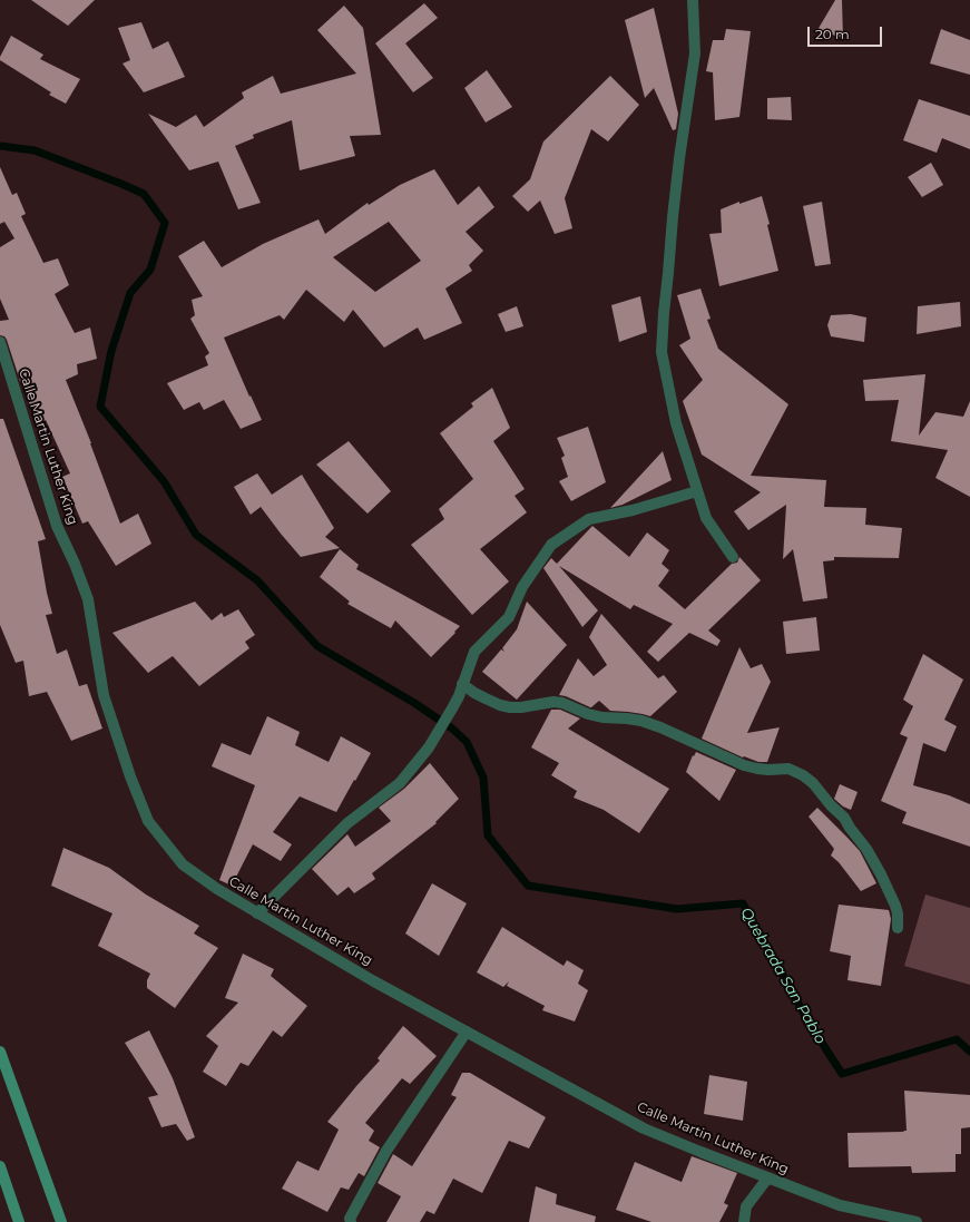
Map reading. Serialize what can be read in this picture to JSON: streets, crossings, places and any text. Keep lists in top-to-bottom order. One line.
{"streets":{"street":["Calle Martin Luther King"]},"water":["Quebrada San Pablo"],"scale_bar":"20 m"}
